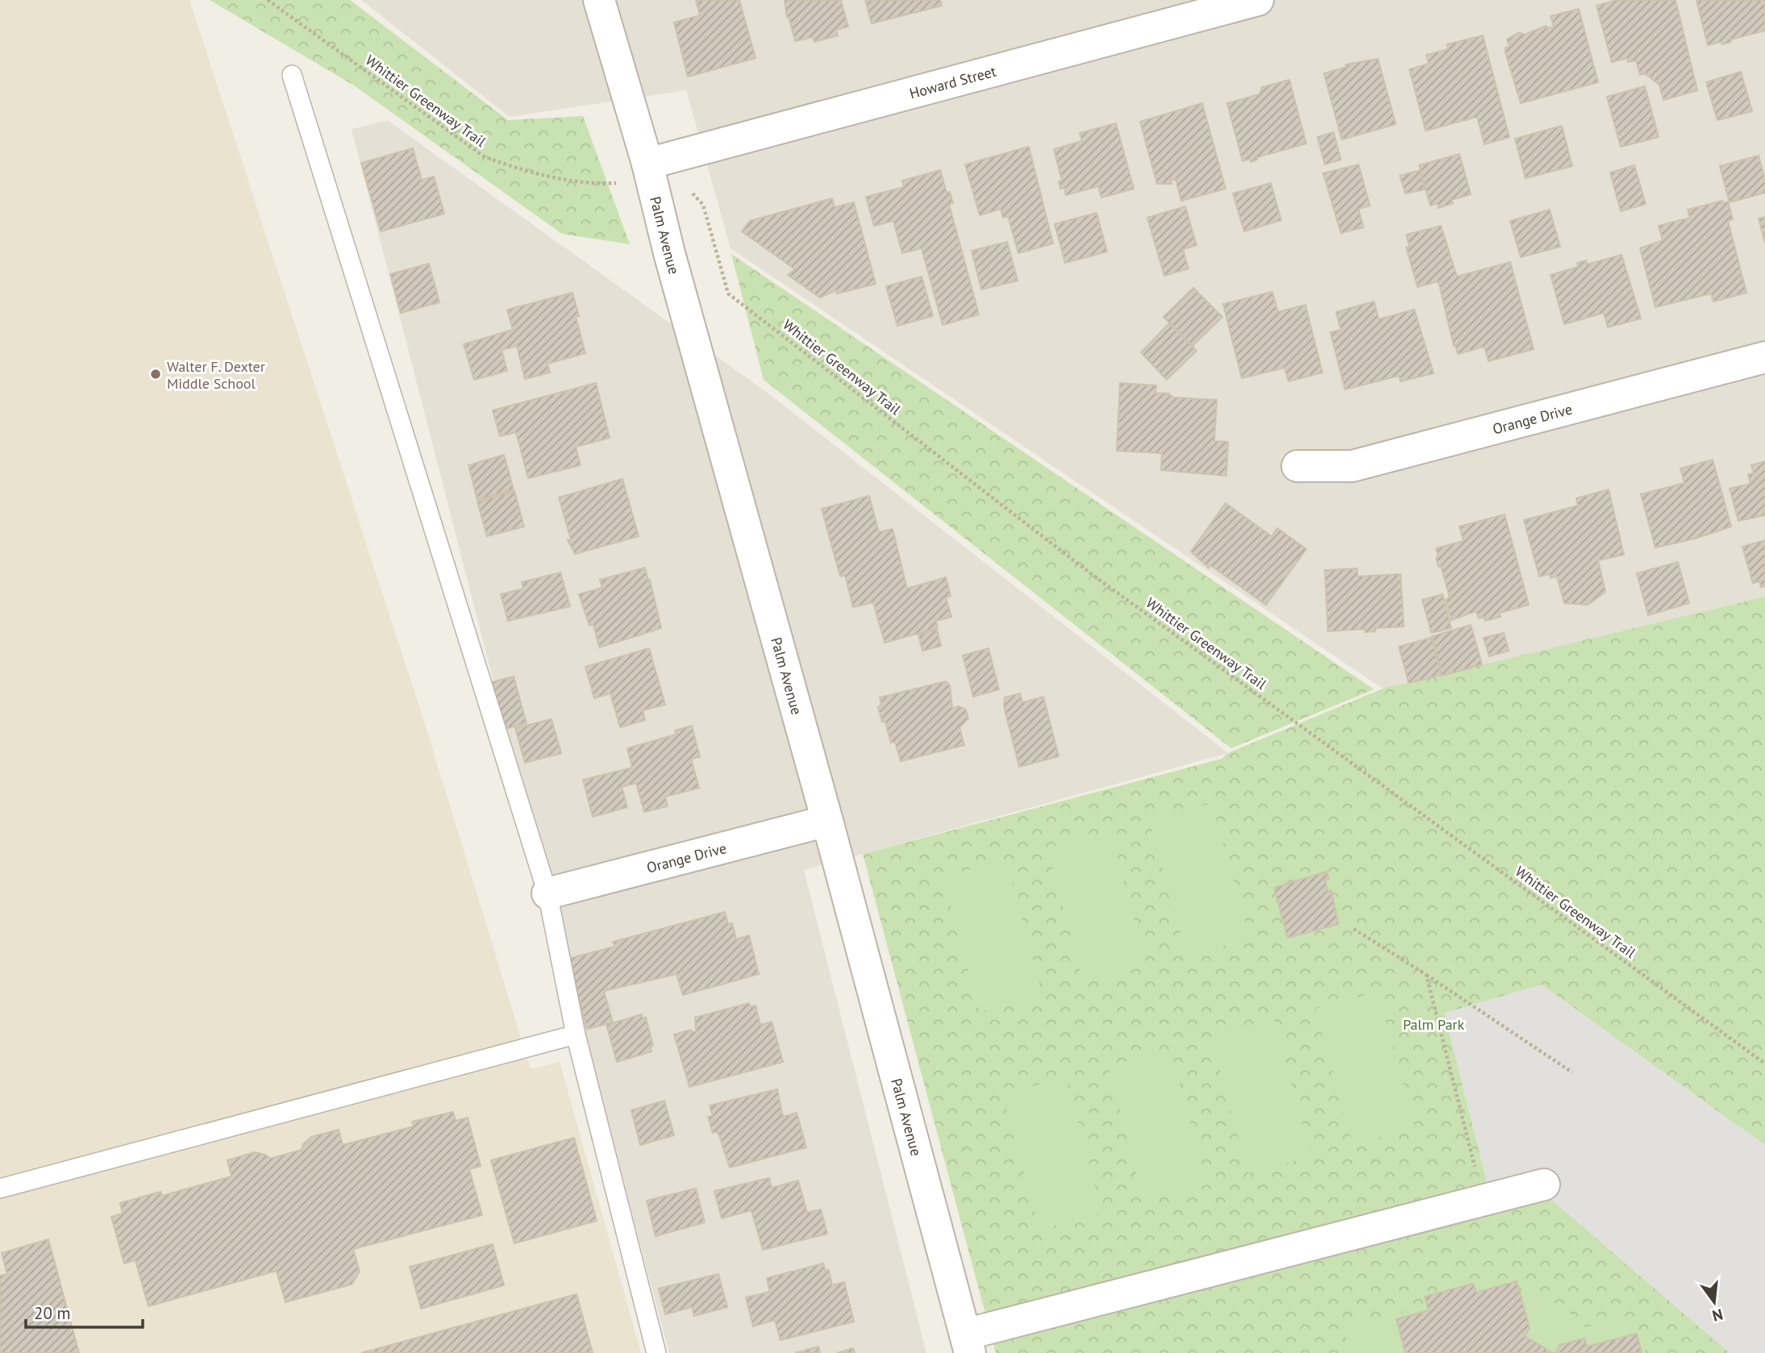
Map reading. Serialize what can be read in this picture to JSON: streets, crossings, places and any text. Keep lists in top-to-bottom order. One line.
{"streets":{"street":["Howard Street","Palm Avenue","Orange Drive"],"path":["Whittier Greenway Trail"]},"crossings":[["Howard Street","Palm Avenue"],["Palm Avenue","Orange Drive"]],"parks":["Palm Park"],"places":["Walter F. Dexter Middle School"],"scale_bar":"20 m","north":"bottom"}
